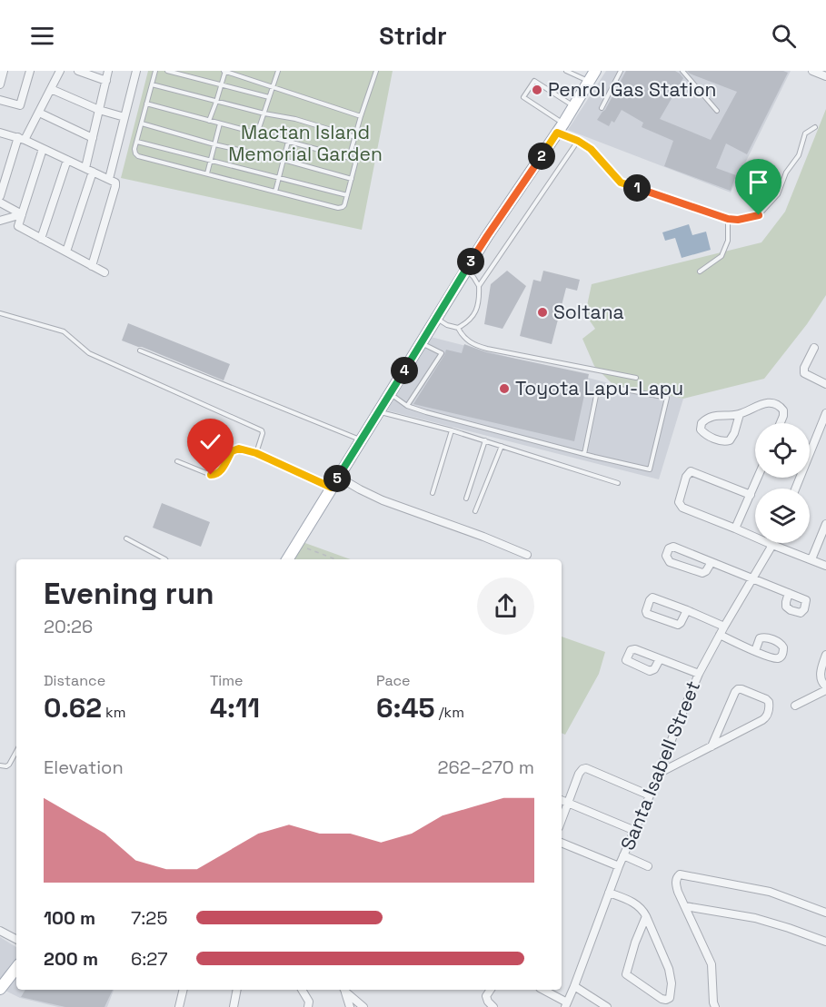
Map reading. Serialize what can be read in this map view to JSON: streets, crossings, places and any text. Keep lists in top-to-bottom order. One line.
{"streets":{"street":["Santa Isabell Street"]},"parks":["Mactan Island Memorial Garden"],"places":["Penrol Gas Station","Soltana","Toyota Lapu-Lapu"],"page":{"header":"Stridr","pins":["2","1","3","4","5"],"heading":["Evening run","20:26"],"stats":[["Distance","0.62 km"],["Time","4:11"],["Pace","6:45 /km"]],"chart":["Elevation","262–270 m"],"list":[{"name":"100 m","note":"7:25"},{"name":"200 m","note":"6:27"}]}}
